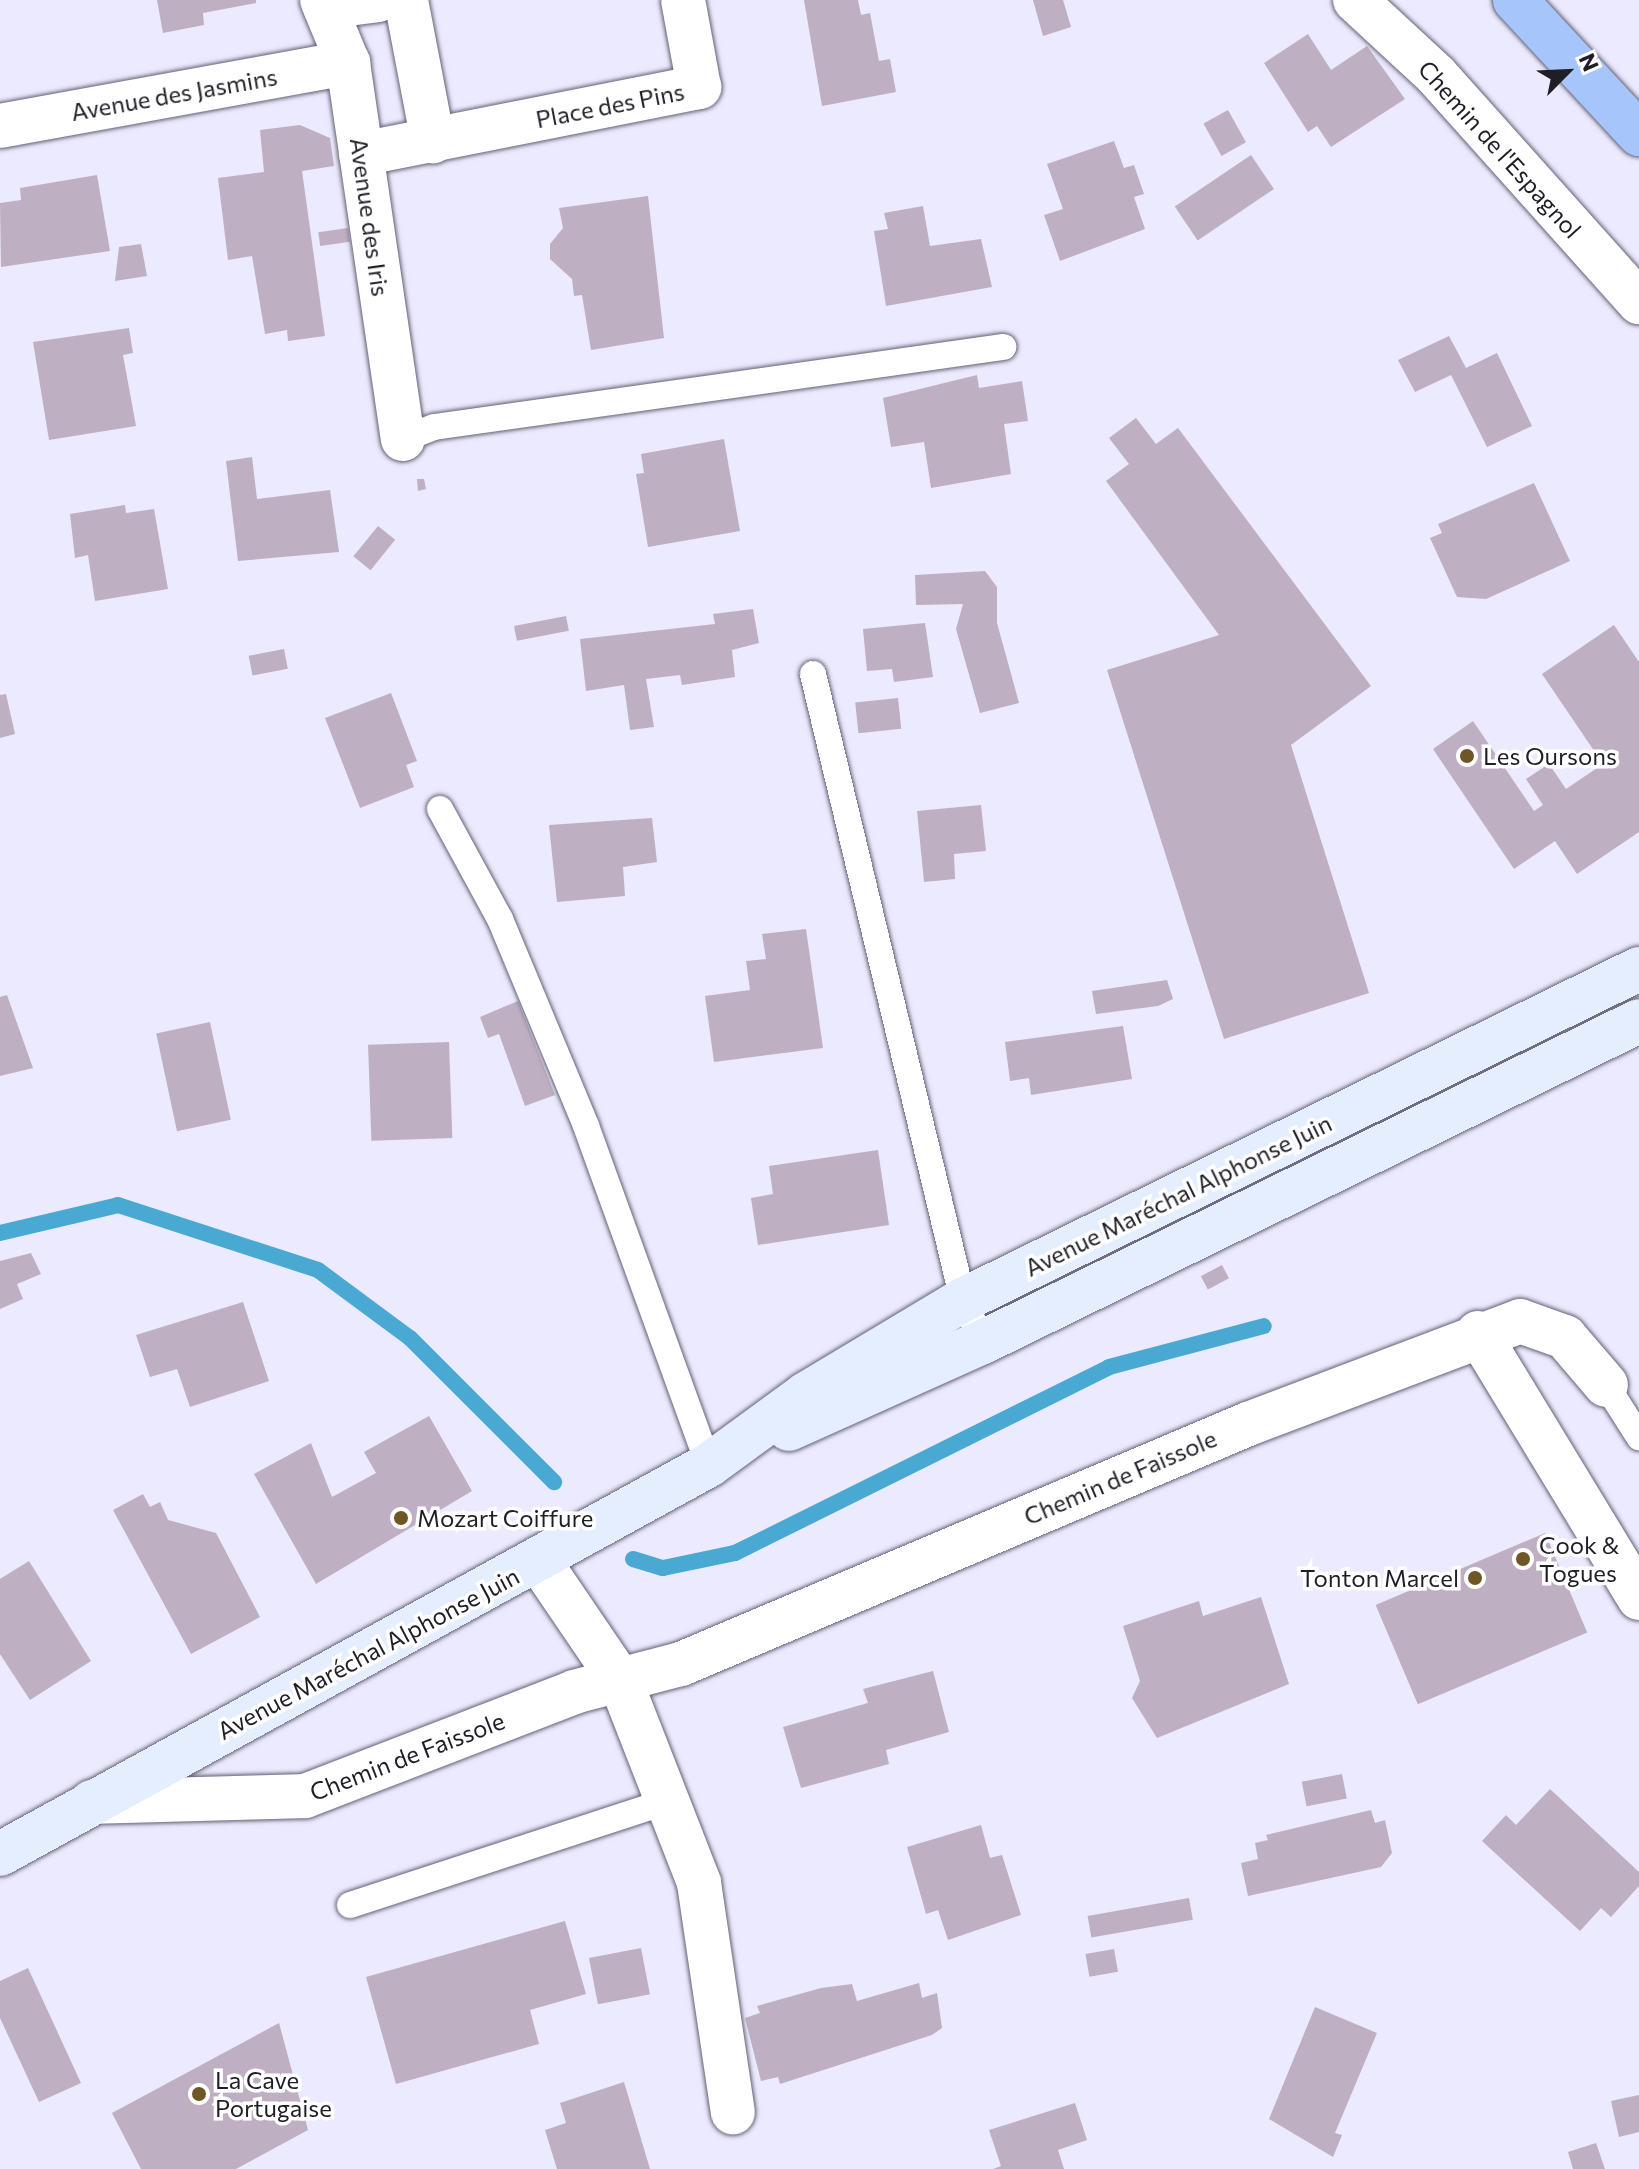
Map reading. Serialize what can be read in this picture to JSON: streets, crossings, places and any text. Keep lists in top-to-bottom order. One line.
{"streets":{"main road":["Avenue Maréchal Alphonse Juin"],"street":["Avenue des Jasmins","Place des Pins","Chemin de l'Espagnol","Avenue des Iris","Chemin de Faissole"]},"crossings":[["Avenue des Jasmins","Avenue des Iris"],["Place des Pins","Avenue des Iris"],["Avenue Maréchal Alphonse Juin","Chemin de Faissole"]],"places":["Les Oursons","Mozart Coiffure","Cook & Togues","Tonton Marcel","La Cave Portugaise"],"north":"top right"}
